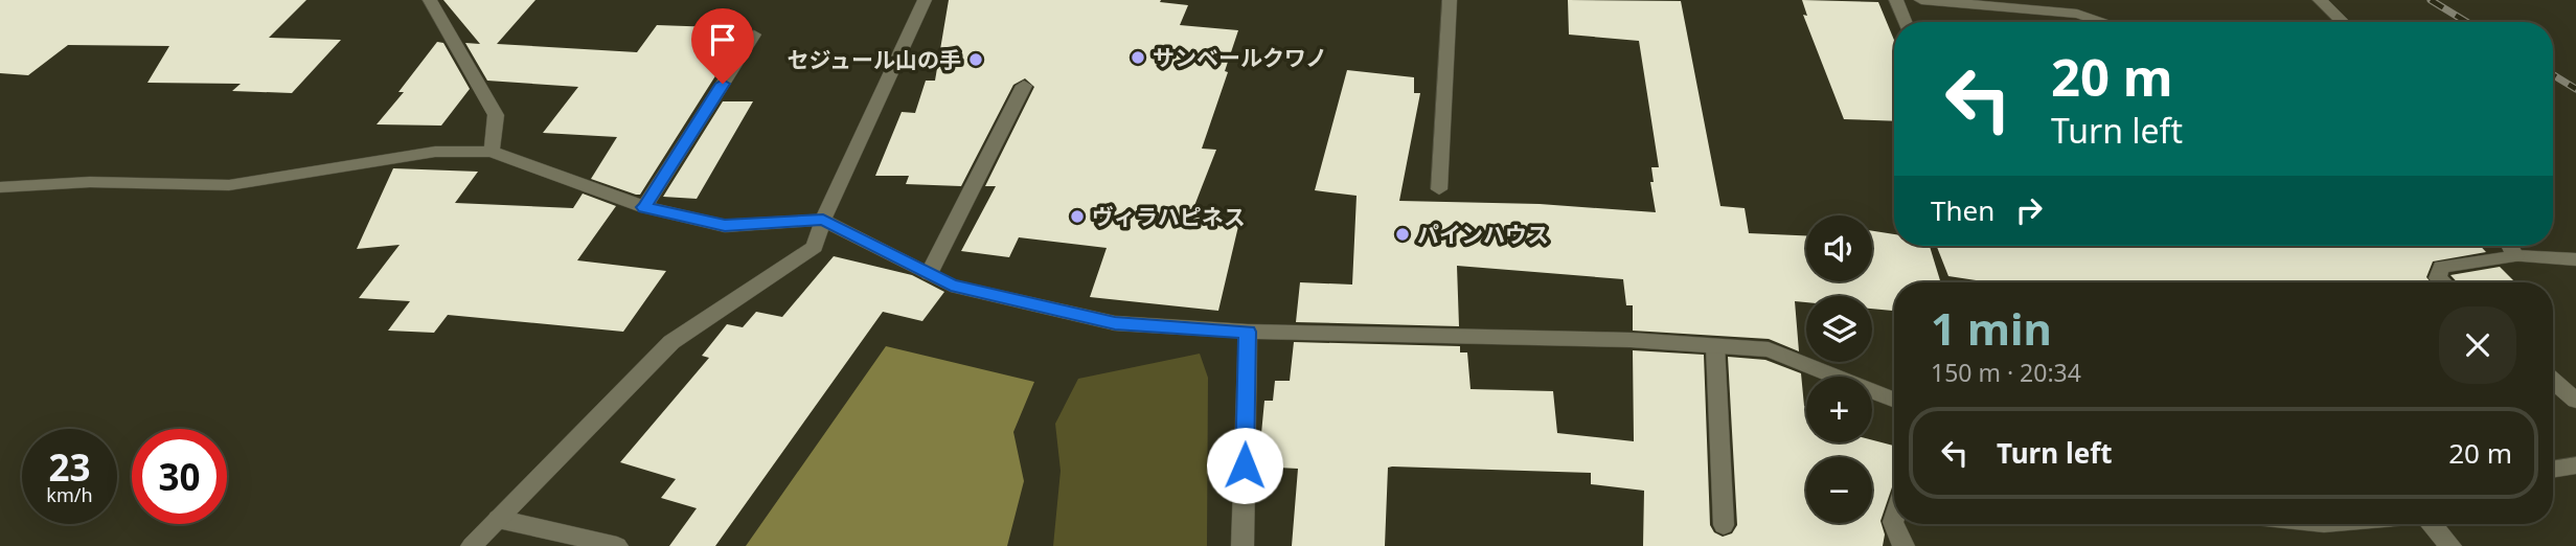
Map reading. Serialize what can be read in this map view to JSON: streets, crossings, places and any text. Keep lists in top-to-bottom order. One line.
{"places":["サンベールクワノ","セジュール山の手","ヴィラハピネス","パインハウス"],"page":{"turn":["20 m","Turn left"],"then":"Then","map_buttons":["+","−"],"heading":["1 min","150 m · 20:34"],"list":[{"name":"Turn left","value":"20 m"}],"speed":"23 km/h","limit":"30"}}
